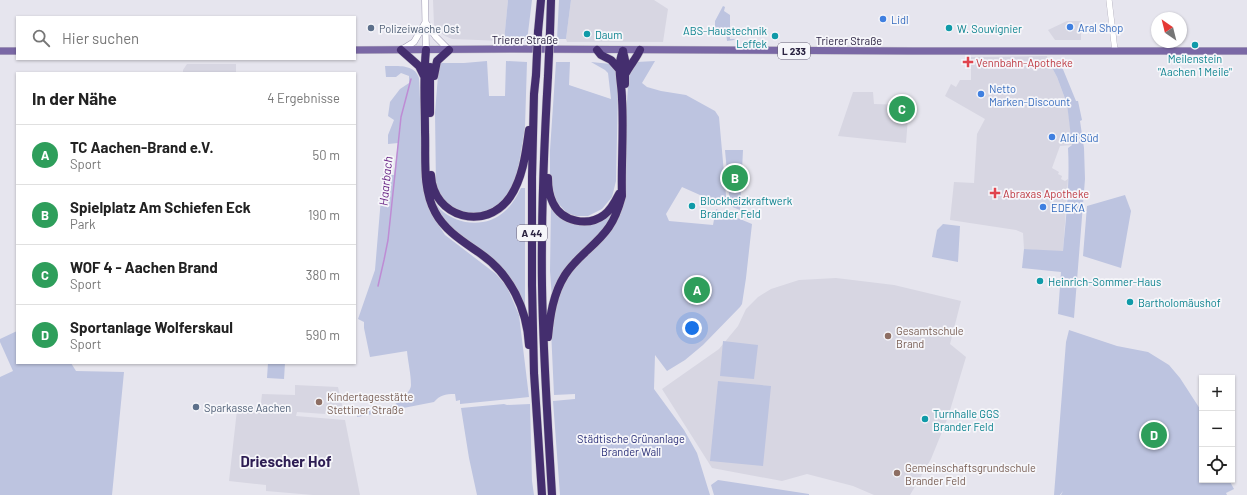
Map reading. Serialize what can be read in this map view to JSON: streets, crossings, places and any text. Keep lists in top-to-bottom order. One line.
{"streets":{"highway":["A 44"],"main road":["Trierer Straße","L 233"]},"districts":["Driescher Hof"],"water":["Haarbach"],"parks":["Städtische Grünanlage Brander Wall"],"places":{"other":["Lidl","Aral Shop","Polizeiwache Ost","W. Souvignier","Daum","ABS-Haustechnik Leffek","Meilenstein \"Aachen 1 Meile\"","Netto Marken-Discount","Aldi Süd","Blockheizkraftwerk Brander Feld","EDEKA","Heinrich-Sommer-Haus","Bartholomäushof","Gesamtschule Brand","Kindertagesstätte Stettiner Straße","Sparkasse Aachen","Turnhalle GGS Brander Feld","Gemeinschaftsgrundschule Brander Feld"],"health":["Vennbahn-Apotheke","Abraxas Apotheke"]},"north":"top left","page":{"search":"Hier suchen","heading":["In der Nähe","4 Ergebnisse"],"pins":["C","B","A","D"],"list":[{"mark":"A","name":"TC Aachen-Brand e.V.","note":"Sport","value":"50 m"},{"mark":"B","name":"Spielplatz Am Schiefen Eck","note":"Park","value":"190 m"},{"mark":"C","name":"WOF 4 - Aachen Brand","note":"Sport","value":"380 m"},{"mark":"D","name":"Sportanlage Wolferskaul","note":"Sport","value":"590 m"}],"map_buttons":["+","−"]}}
